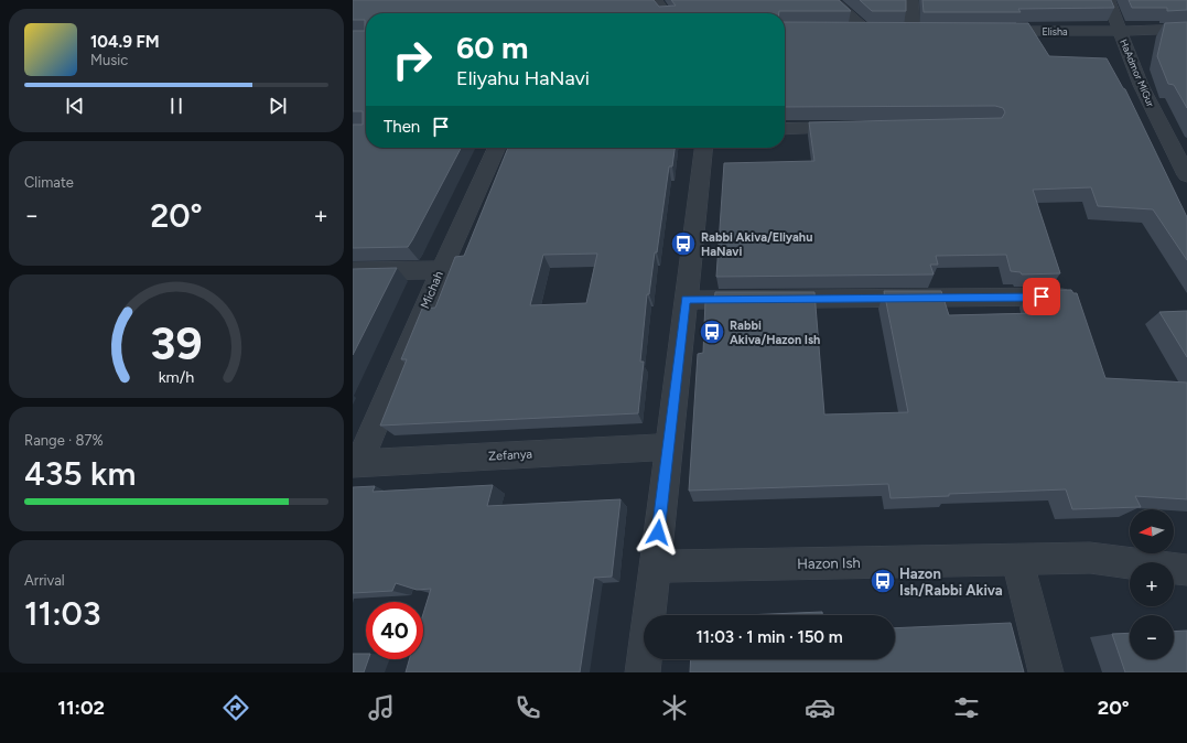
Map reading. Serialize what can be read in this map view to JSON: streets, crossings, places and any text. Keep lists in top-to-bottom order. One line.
{"streets":{"street":["Elisha","HaAdmor MiGur","Michah","Zefanya","Hazon Ish"]},"crossings":[["Elisha","HaAdmor MiGur"],["Michah","Zefanya"]],"places":{"bus stop":["Rabbi Akiva/Eliyahu HaNavi","Rabbi Akiva/Hazon Ish","Hazon Ish/Rabbi Akiva"]},"north":"left","page":{"turn":["60 m","Eliyahu HaNavi"],"song":["104.9 FM","Music"],"then":"Then","tile":["Climate",["Range · 87%","435 km"],["Arrival","11:03"]],"heat":["−","20°","+"],"map_buttons":["+","−"],"limit":"40","trip":"11:03 · 1 min · 150 m","tabs":["11:02","20°"],"gauge":["39","km/h"]}}
